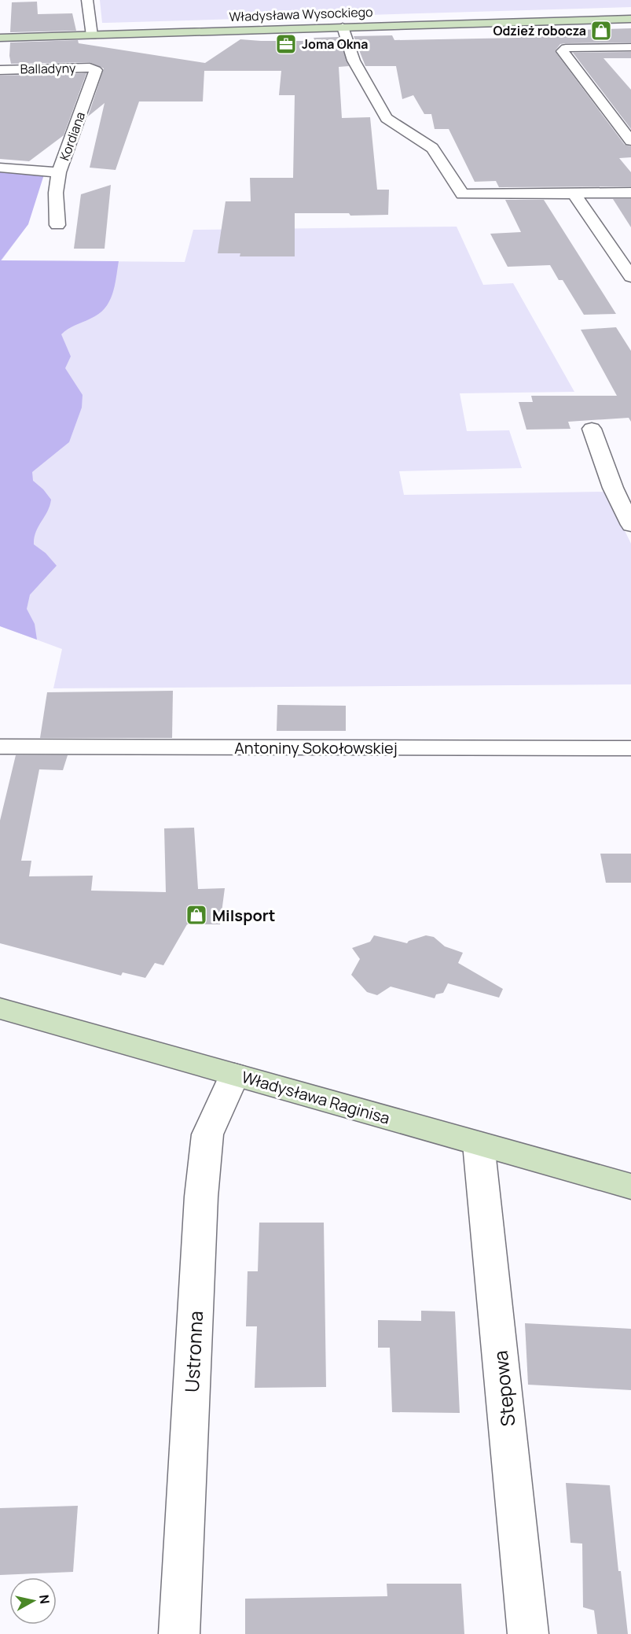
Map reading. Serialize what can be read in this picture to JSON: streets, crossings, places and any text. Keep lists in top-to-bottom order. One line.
{"streets":{"street":["Władysława Wysockiego","Balladyny","Kordiana","Antoniny Sokołowskiej","Władysława Raginisa","Ustronna","Stepowa"]},"crossings":[["Balladyny","Kordiana"],["Władysława Raginisa","Ustronna"],["Władysława Raginisa","Stepowa"]],"places":{"shop":["Odzież robocza","Milsport"],"office":["Joma Okna"]},"north":"right"}
